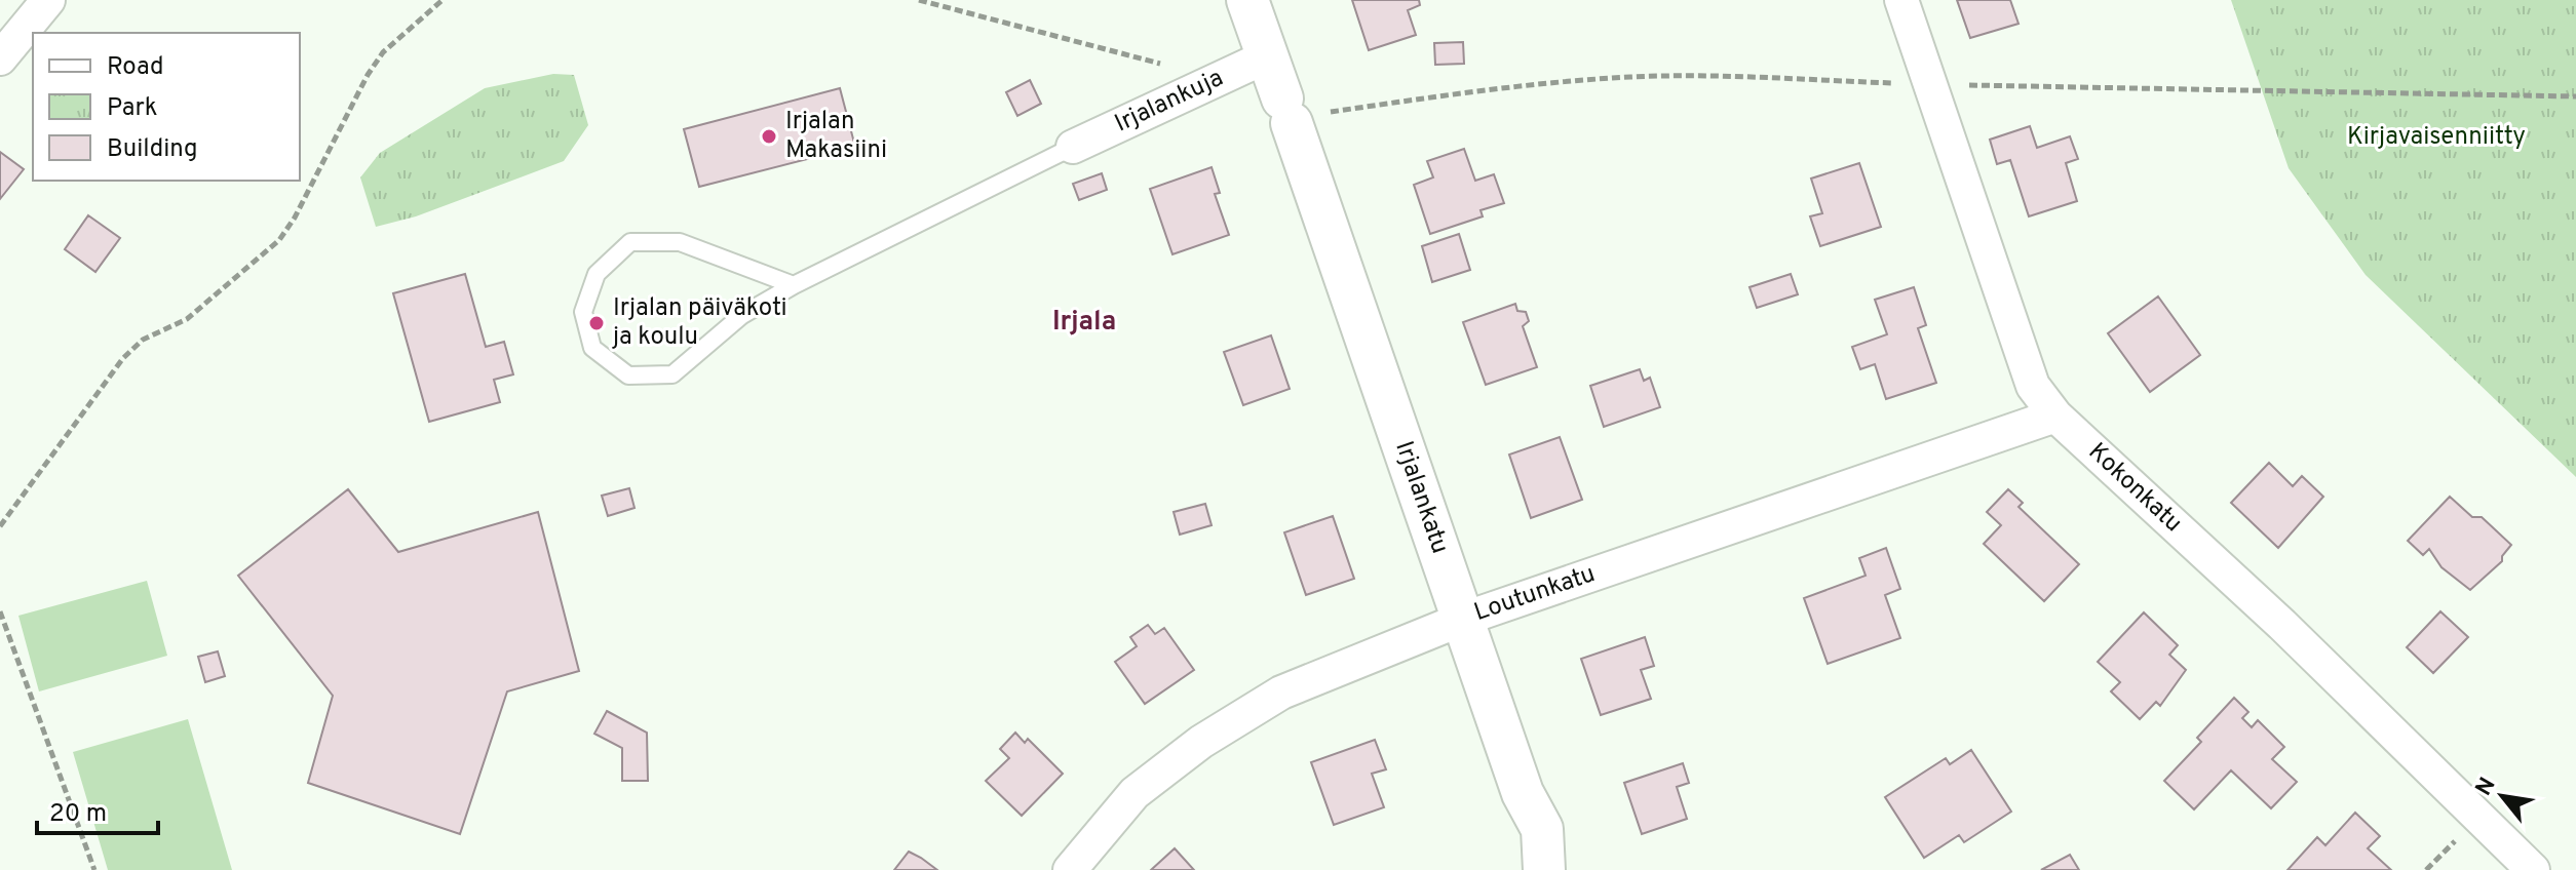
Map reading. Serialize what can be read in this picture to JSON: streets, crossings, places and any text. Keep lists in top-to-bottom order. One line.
{"streets":{"street":["Irjalankuja","Kokonkatu","Irjalankatu","Loutunkatu"]},"crossings":[["Irjalankuja","Irjalankatu"],["Kokonkatu","Loutunkatu"],["Irjalankatu","Loutunkatu"]],"districts":["Irjala"],"parks":["Kirjavaisenniitty"],"places":["Irjalan Makasiini","Irjalan päiväkoti ja koulu"],"legend":["Road","Park","Building"],"scale_bar":"20 m","north":"top left"}
